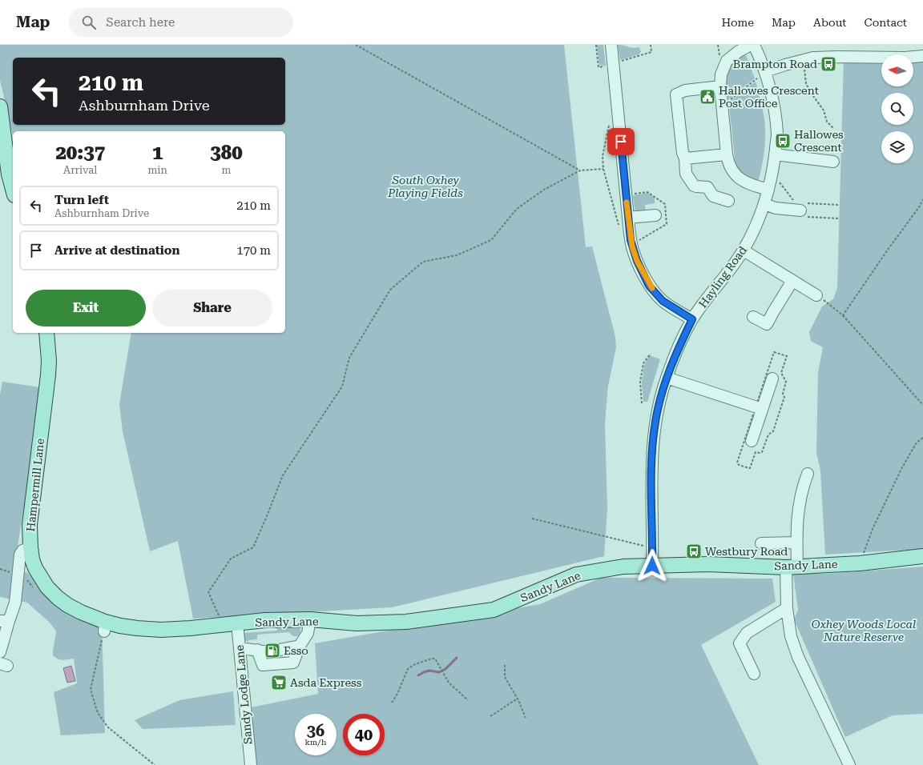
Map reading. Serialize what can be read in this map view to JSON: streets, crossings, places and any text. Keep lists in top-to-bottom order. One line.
{"streets":{"main road":["Hampermill Lane","Sandy Lane"],"street":["Hayling Road","Sandy Lodge Lane"]},"crossings":[["Hayling Road","Sandy Lane"],["Hampermill Lane","Sandy Lane"],["Hampermill Lane","Sandy Lodge Lane"],["Sandy Lane","Sandy Lodge Lane"]],"parks":["South Oxhey Playing Fields","Oxhey Woods Local Nature Reserve"],"places":{"bus stop":["Brampton Road","Hallowes Crescent","Westbury Road"],"public building":["Hallowes Crescent Post Office"],"fuel station":["Esso"],"supermarket":["Asda Express"]},"north":"left","page":{"header":"Map","search":"Search here","nav":["Home","Map","About","Contact"],"turn":["210 m","Ashburnham Drive"],"eta":["20:37","Arrival","1","min","380","m"],"list":[{"name":"Turn left","note":"Ashburnham Drive","value":"210 m"},{"name":"Arrive at destination","value":"170 m"}],"buttons":["Exit","Share"],"speed":"36 km/h","limit":"40"}}
